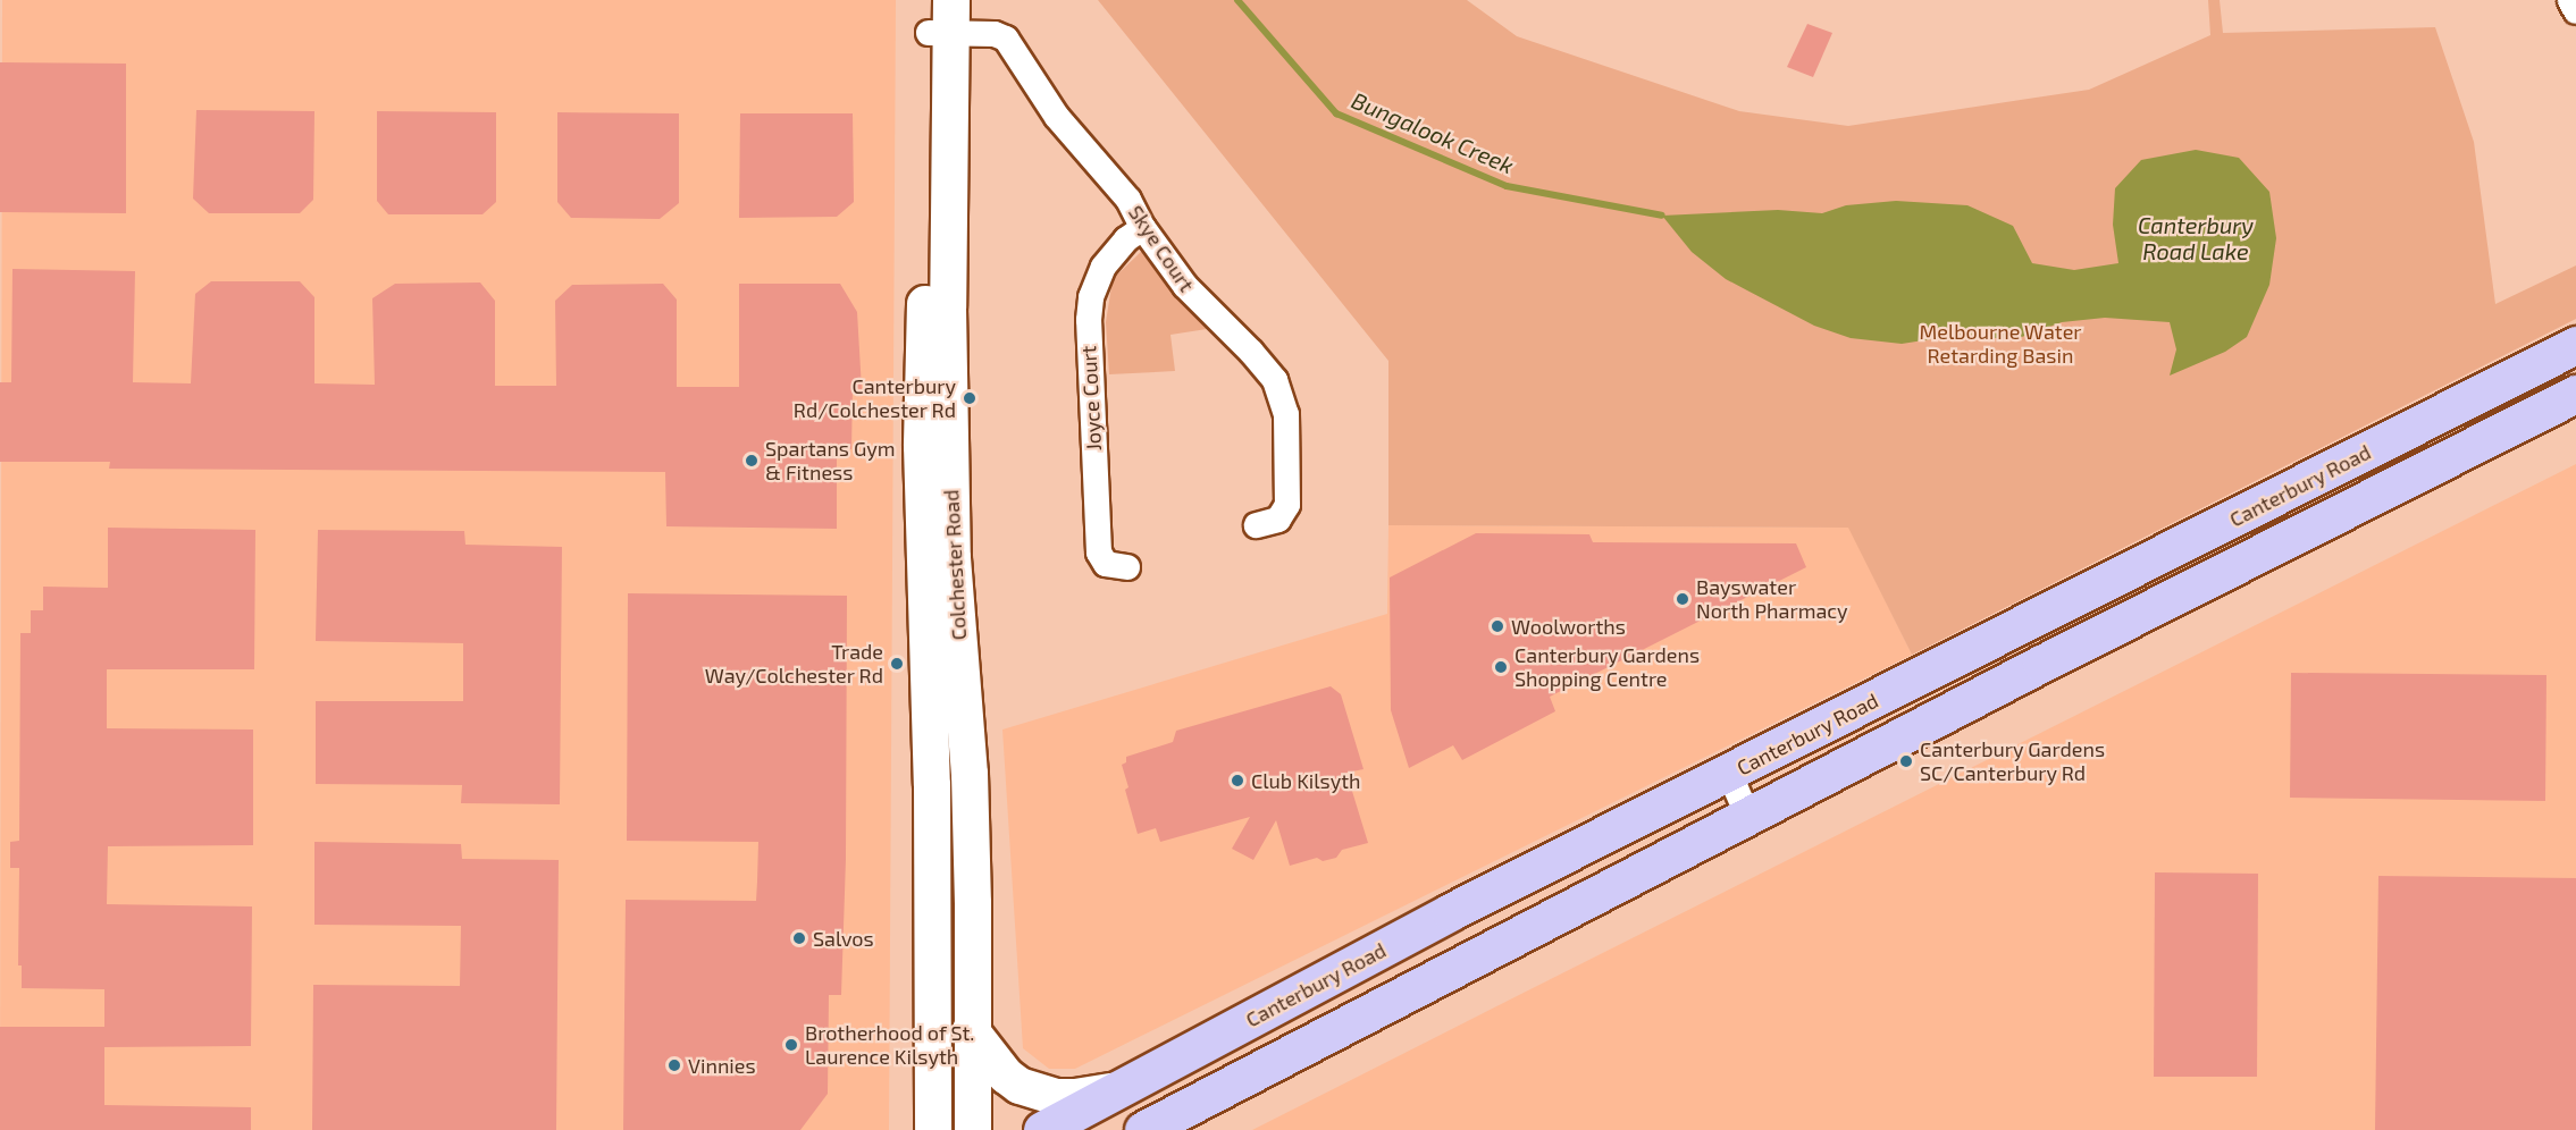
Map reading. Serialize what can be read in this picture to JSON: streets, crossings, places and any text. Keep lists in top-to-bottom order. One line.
{"streets":{"main road":["Canterbury Road","Colchester Road"],"street":["Skye Court","Joyce Court"]},"crossings":[["Skye Court","Joyce Court"],["Skye Court","Colchester Road"]],"water":["Bungalook Creek","Canterbury Road Lake"],"parks":["Melbourne Water Retarding Basin"],"places":["Canterbury Rd/Colchester Rd","Spartans Gym & Fitness","Bayswater North Pharmacy","Woolworths","Trade Way/Colchester Rd","Canterbury Gardens Shopping Centre","Canterbury Gardens SC/Canterbury Rd","Club Kilsyth","Salvos","Brotherhood of St. Laurence Kilsyth","Vinnies"]}
